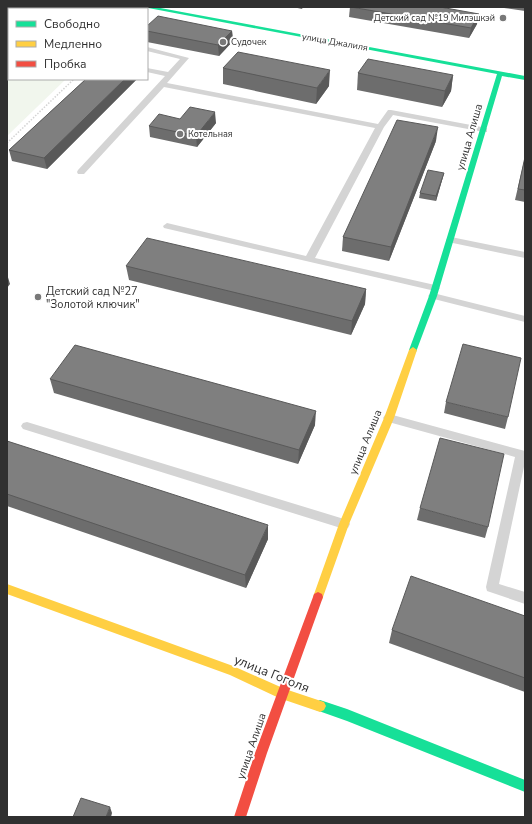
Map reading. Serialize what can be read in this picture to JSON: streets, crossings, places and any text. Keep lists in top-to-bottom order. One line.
{"streets":{"street":["улица Джалиля","улица Алиша","улица Гоголя"]},"crossings":[["улица Джалиля","улица Алиша"],["улица Алиша","улица Гоголя"]],"places":["Детский сад №19 Милэшкэй","Судочек","Котельная","Детский сад №27 \"Золотой ключик\""],"legend":["Свободно","Медленно","Пробка"]}
